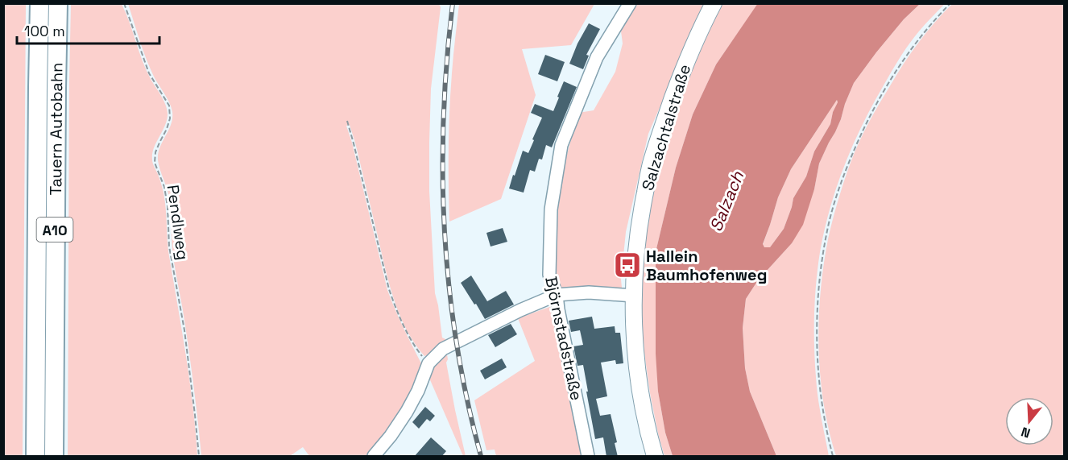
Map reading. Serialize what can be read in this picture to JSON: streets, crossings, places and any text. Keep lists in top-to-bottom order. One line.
{"streets":{"highway":["Tauern Autobahn","A10"],"main road":["Salzachtalstraße"],"street":["Björnstadstraße"],"path":["Pendlweg"]},"water":["Salzach"],"places":{"bus stop":["Hallein Baumhofenweg"]},"scale_bar":"100 m","north":"bottom"}
